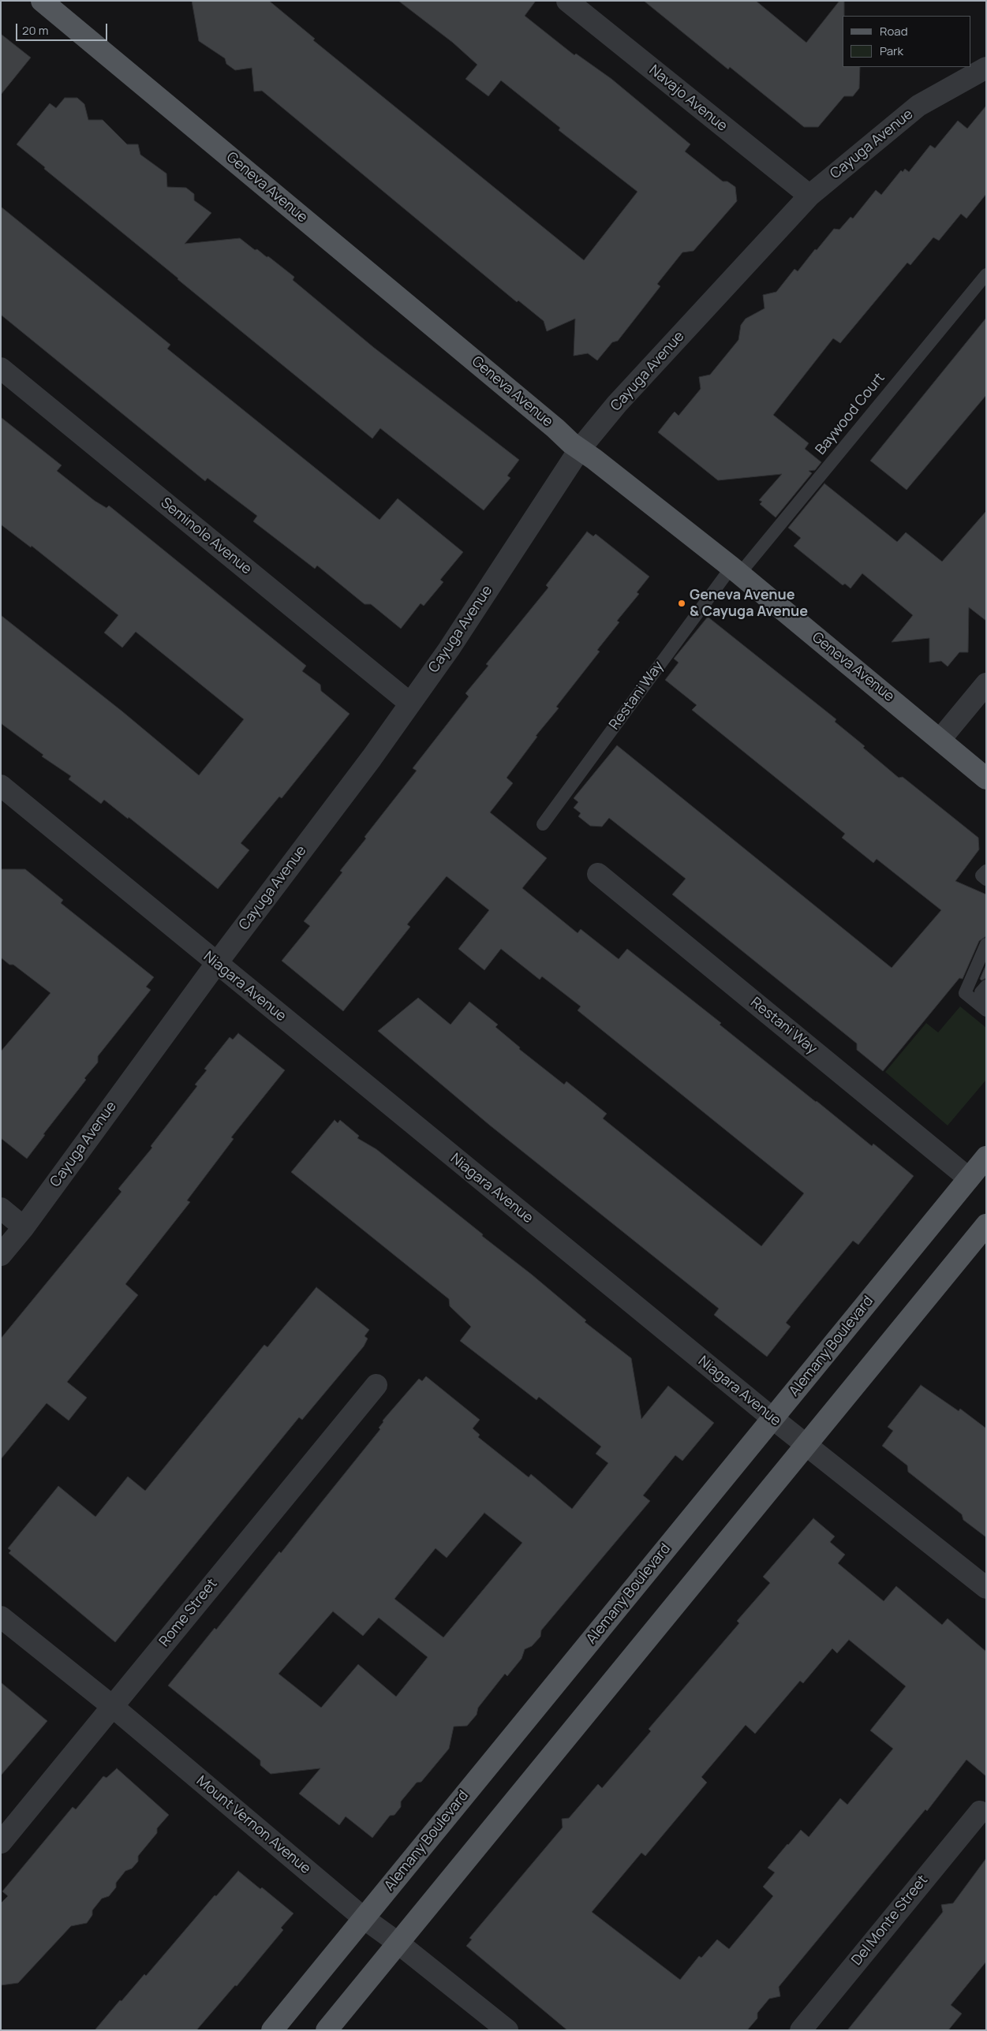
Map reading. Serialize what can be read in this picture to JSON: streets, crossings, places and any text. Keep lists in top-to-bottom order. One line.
{"streets":{"main road":["Geneva Avenue","Alemany Boulevard"],"street":["Navajo Avenue","Cayuga Avenue","Seminole Avenue","Restani Way","Niagara Avenue","Rome Street","Mount Vernon Avenue","Del Monte Street"],"lane":["Baywood Court"]},"crossings":[["Navajo Avenue","Cayuga Avenue"],["Cayuga Avenue","Geneva Avenue"],["Cayuga Avenue","Seminole Avenue"],["Cayuga Avenue","Niagara Avenue"],["Geneva Avenue","Baywood Court"],["Geneva Avenue","Restani Way"],["Baywood Court","Restani Way"],["Restani Way","Alemany Boulevard"],["Niagara Avenue","Alemany Boulevard"],["Alemany Boulevard","Mount Vernon Avenue"],["Rome Street","Mount Vernon Avenue"]],"places":["Geneva Avenue & Cayuga Avenue"],"legend":["Road","Park"],"scale_bar":"20 m"}
